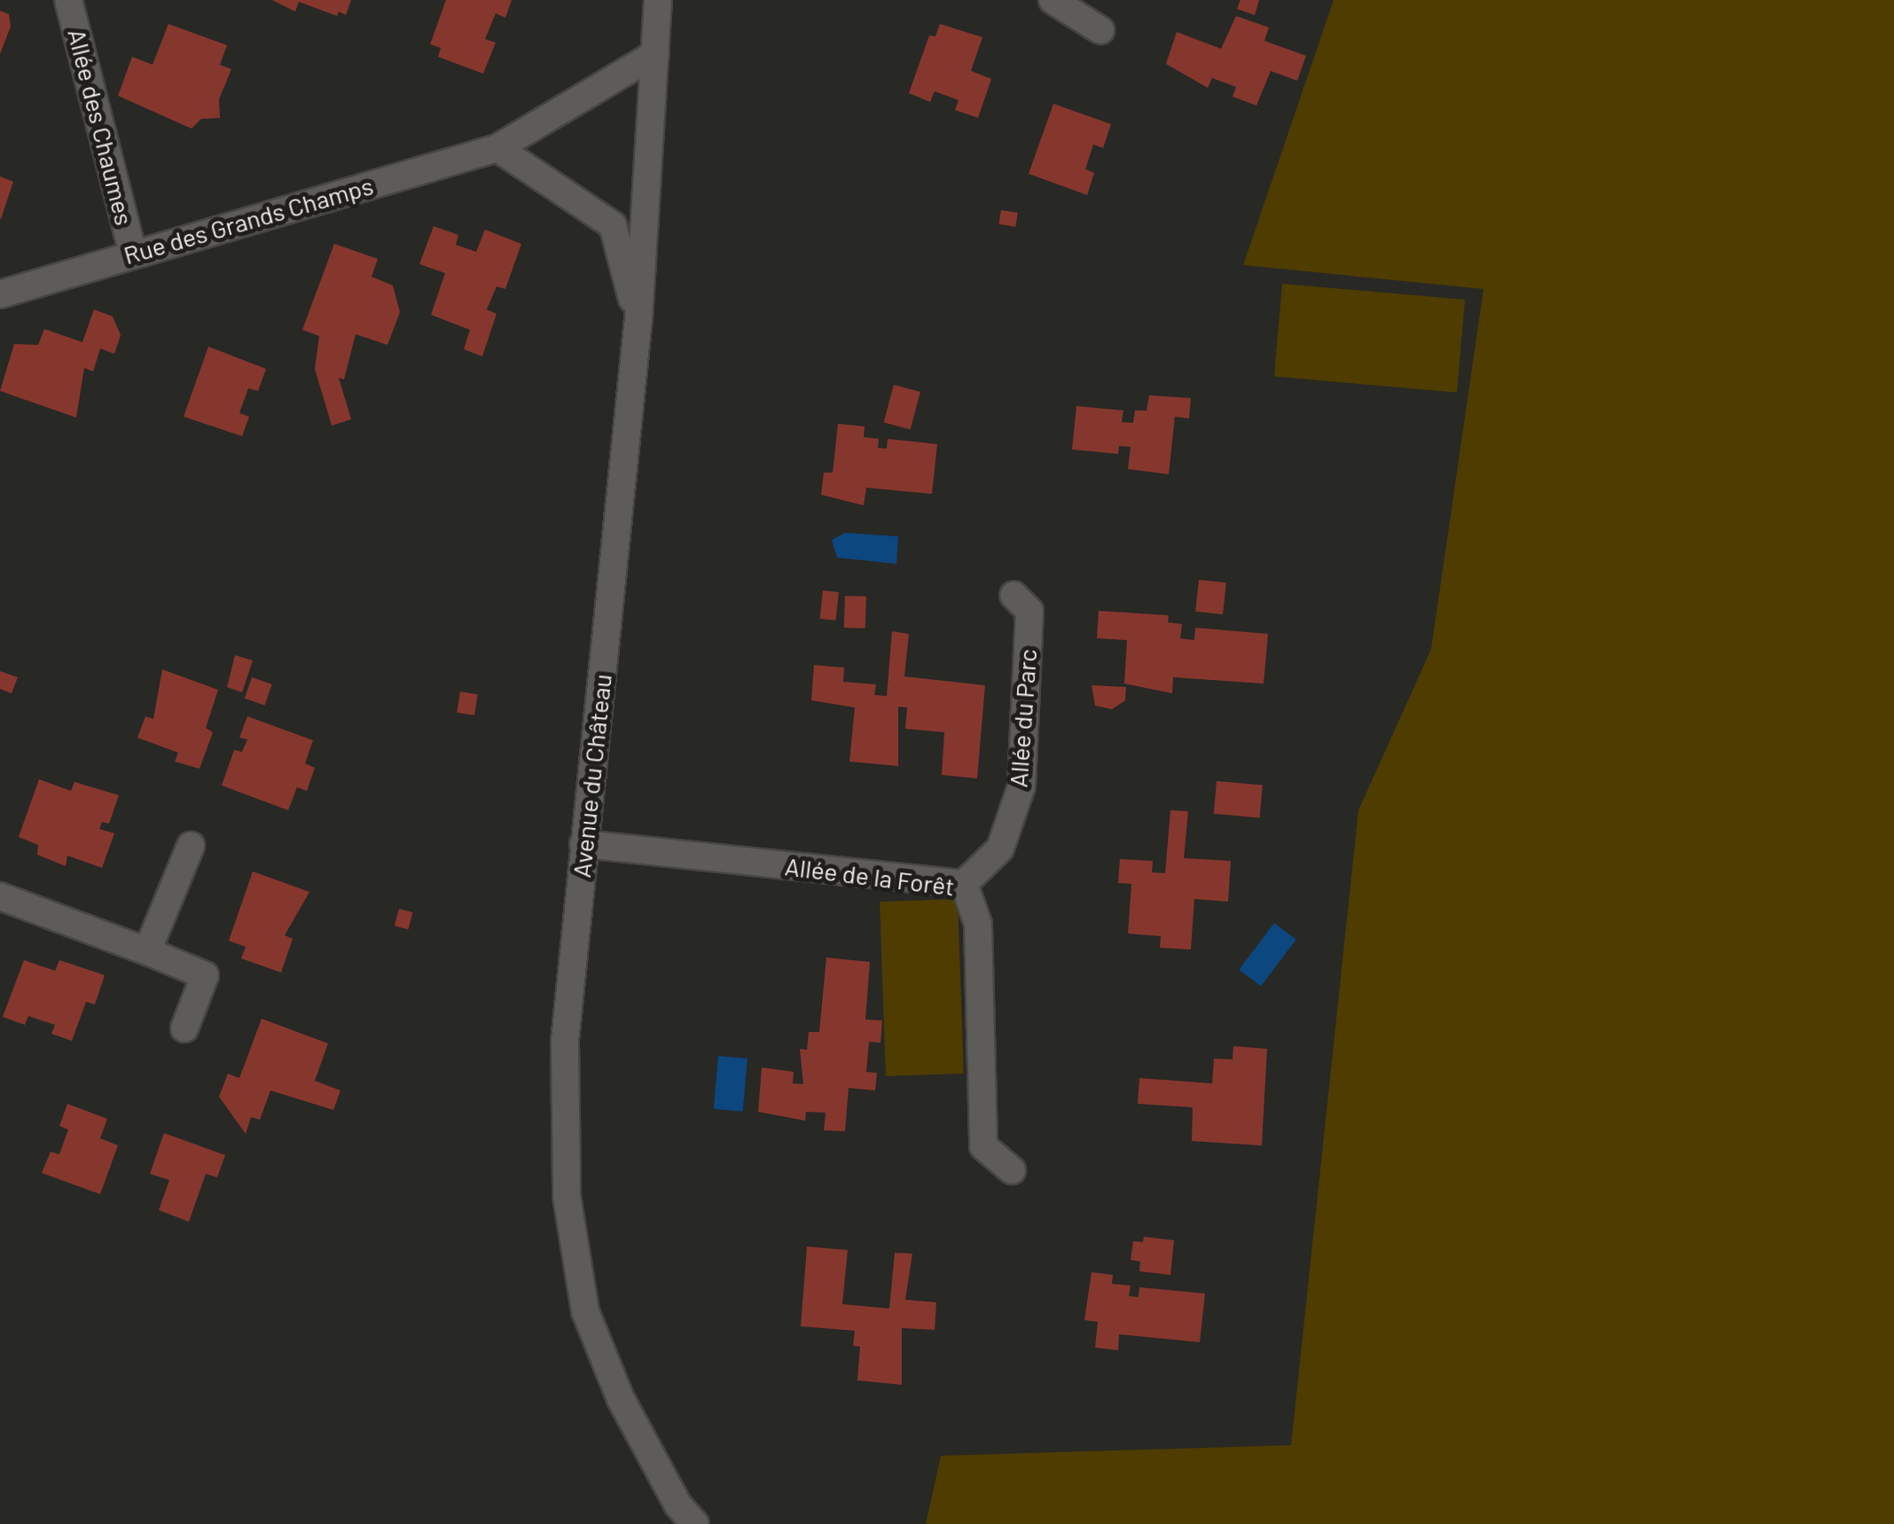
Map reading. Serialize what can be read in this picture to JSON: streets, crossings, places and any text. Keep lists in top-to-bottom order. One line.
{"streets":{"street":["Allée des Chaumes","Rue des Grands Champs","Allée du Parc","Avenue du Château","Allée de la Forêt"]},"crossings":[["Allée des Chaumes","Rue des Grands Champs"],["Rue des Grands Champs","Avenue du Château"],["Allée du Parc","Allée de la Forêt"],["Avenue du Château","Allée de la Forêt"]]}
